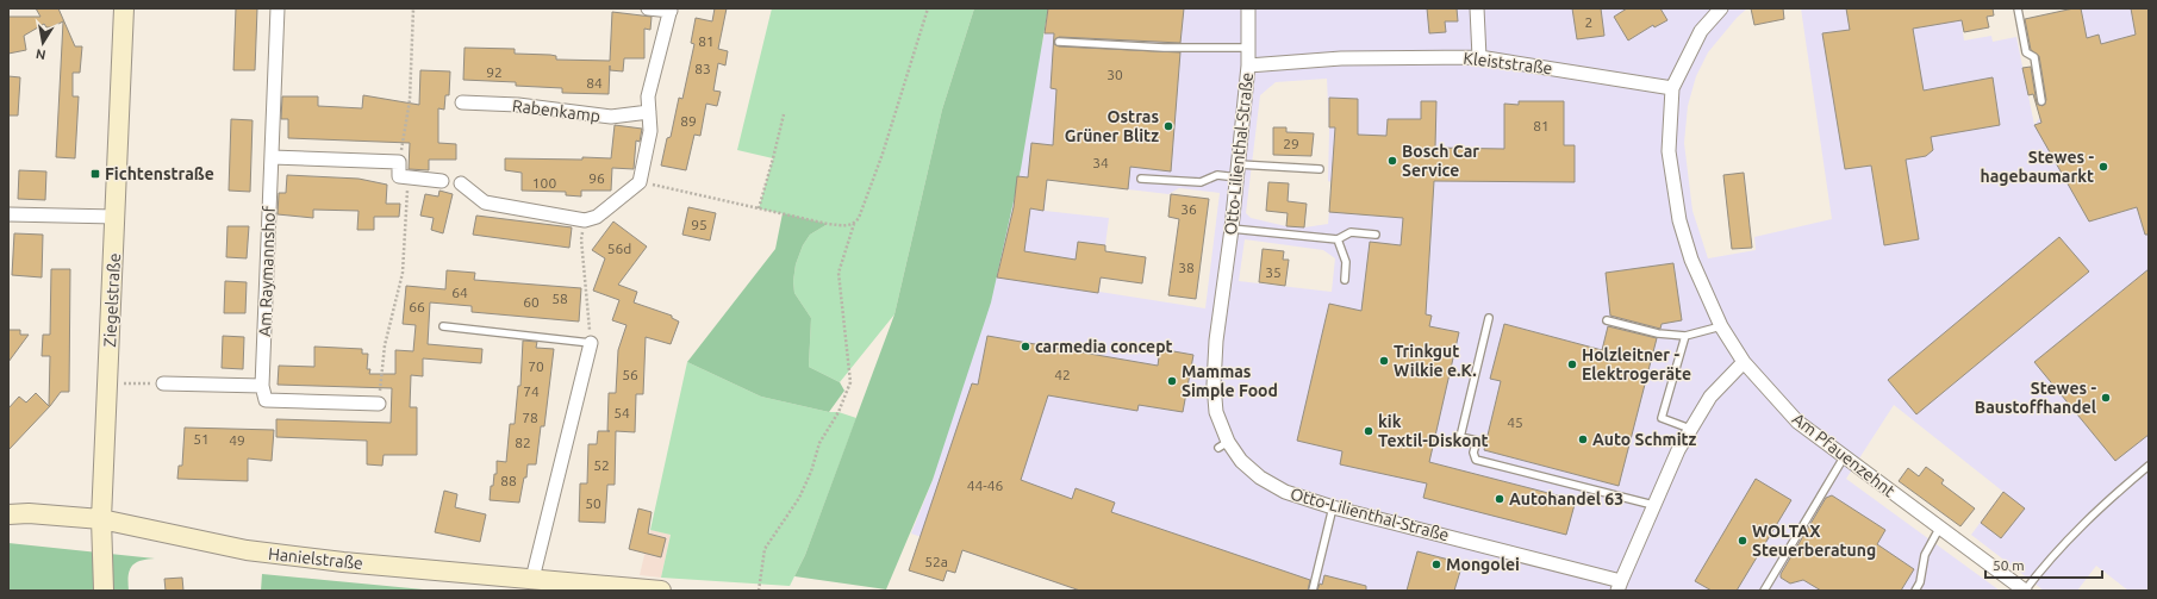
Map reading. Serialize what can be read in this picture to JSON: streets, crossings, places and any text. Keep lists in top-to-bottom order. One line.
{"streets":{"main road":["Ziegelstraße","Hanielstraße"],"street":["Kleiststraße","Rabenkamp","Otto-Lilienthal-Straße","Am Raymannshof","Am Pfauenzehnt"]},"crossings":[["Kleiststraße","Otto-Lilienthal-Straße"],["Kleiststraße","Am Pfauenzehnt"],["Otto-Lilienthal-Straße","Am Pfauenzehnt"],["Ziegelstraße","Hanielstraße"]],"places":{"other":["Ostras Grüner Blitz","Bosch Car Service","Stewes - hagebaumarkt","carmedia concept","Trinkgut Wilkie e.K.","Holzleitner - Elektrogeräte","Mammas Simple Food","Stewes - Baustoffhandel","kik Textil-Diskont","Auto Schmitz","Autohandel 63","WOLTAX Steuerberatung","Mongolei"],"transit":["Fichtenstraße"]},"house_numbers":["2","81","83","92","30","84","89","81","29","34","96","100","36","95","56d","38","35","64","58","60","66","70","56","42","74","54","78","45","51","49","82","52","88","44-46","50","52a"],"scale_bar":"50 m","north":"bottom"}
